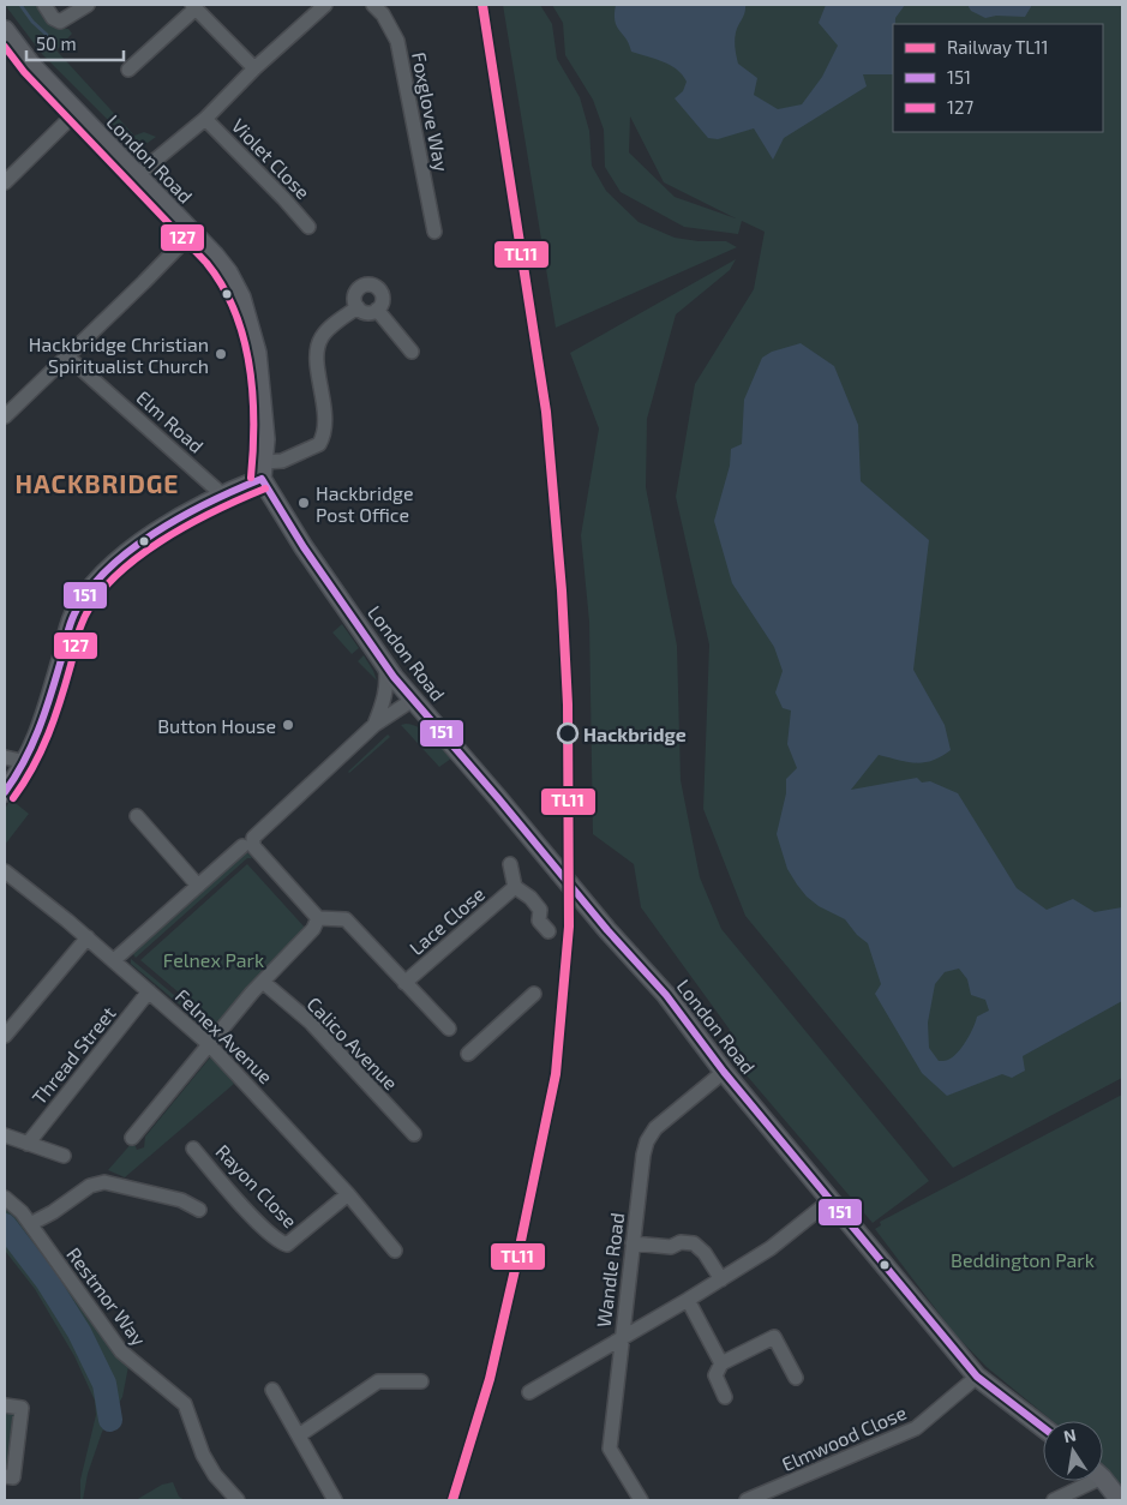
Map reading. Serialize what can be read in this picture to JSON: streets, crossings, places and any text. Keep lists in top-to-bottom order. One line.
{"streets":{"main road":["London Road"],"street":["Foxglove Way","Violet Close","Elm Road","Lace Close","Felnex Avenue","Calico Avenue","Thread Street","Rayon Close","Wandle Road","Restmor Way","Elmwood Close"]},"crossings":[["London Road","Wandle Road"],["London Road","Elmwood Close"],["Felnex Avenue","Thread Street"],["Felnex Avenue","Rayon Close"]],"districts":["HACKBRIDGE"],"parks":["Felnex Park","Beddington Park"],"places":["Hackbridge Christian Spiritualist Church","Hackbridge Post Office","Button House","Hackbridge"],"lines":["rail line TL11","transit line 127","transit line 151"],"legend":["Railway TL11","151","127"],"scale_bar":"50 m","north":"top"}
